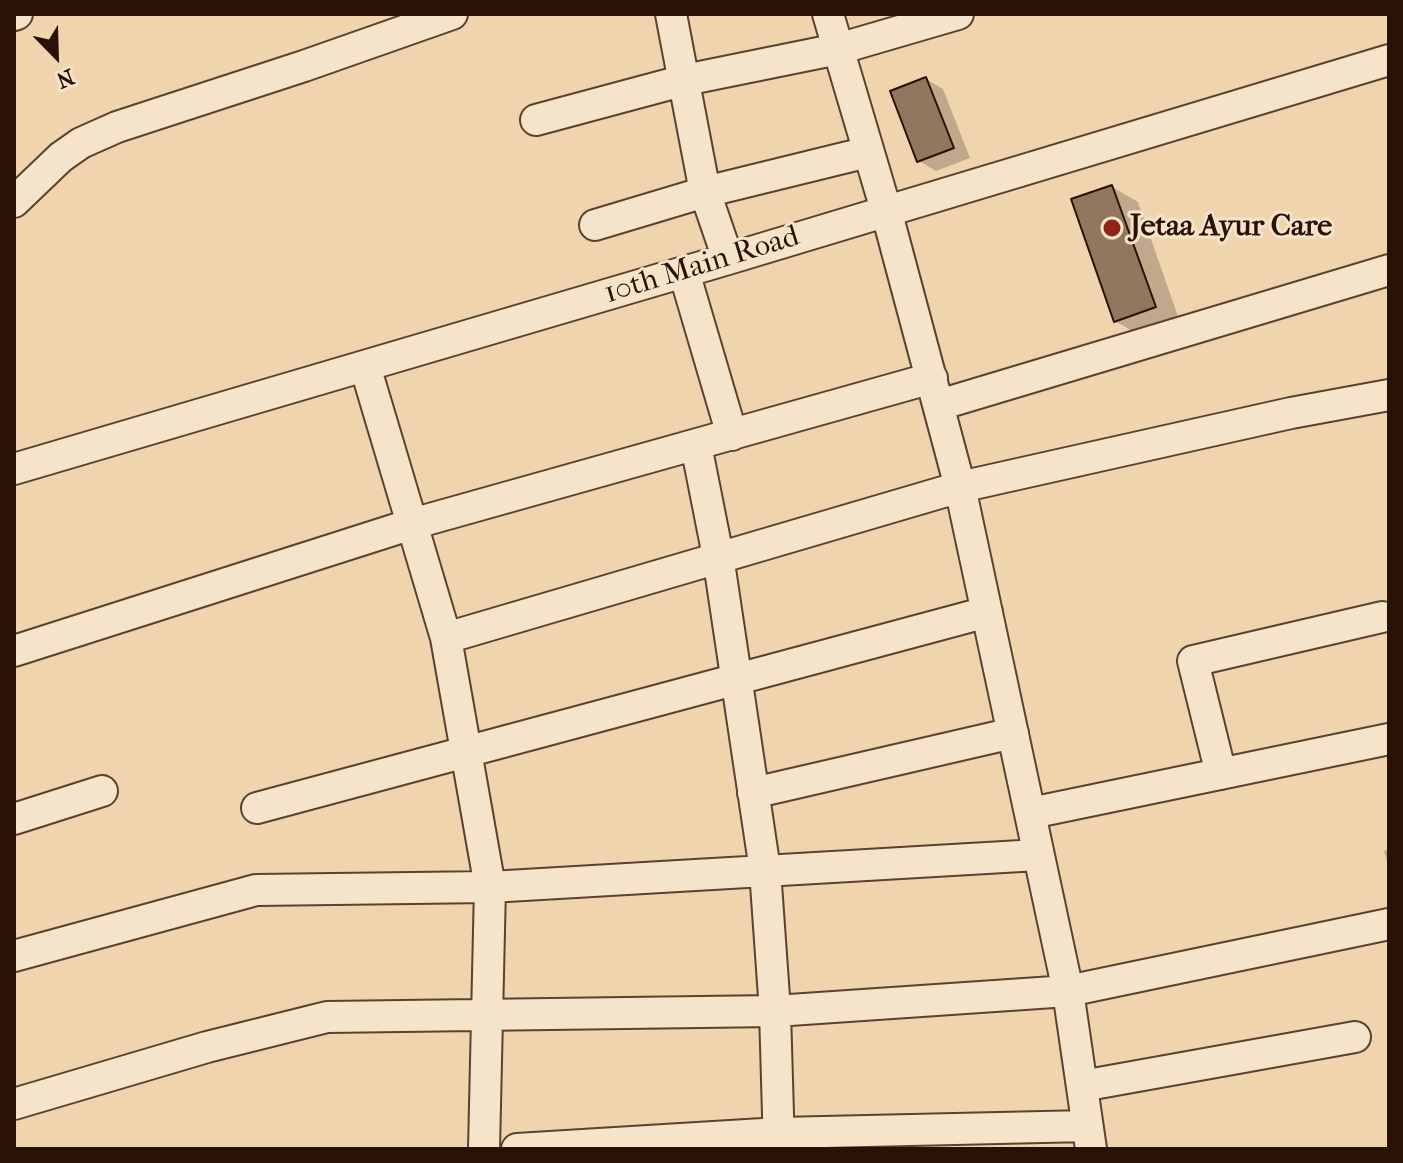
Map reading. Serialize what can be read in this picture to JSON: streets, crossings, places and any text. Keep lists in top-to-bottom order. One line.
{"streets":{"street":["10th Main Road"]},"places":["Jetaa Ayur Care"],"north":"bottom right"}
